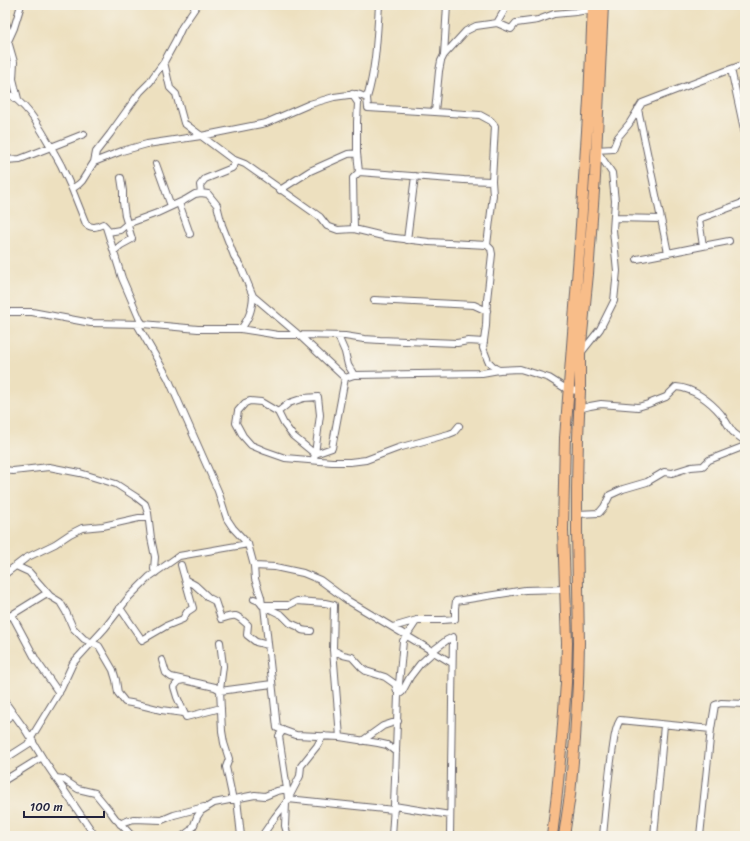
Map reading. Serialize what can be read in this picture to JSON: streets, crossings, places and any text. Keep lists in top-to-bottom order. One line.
{"scale_bar":"100 m"}
